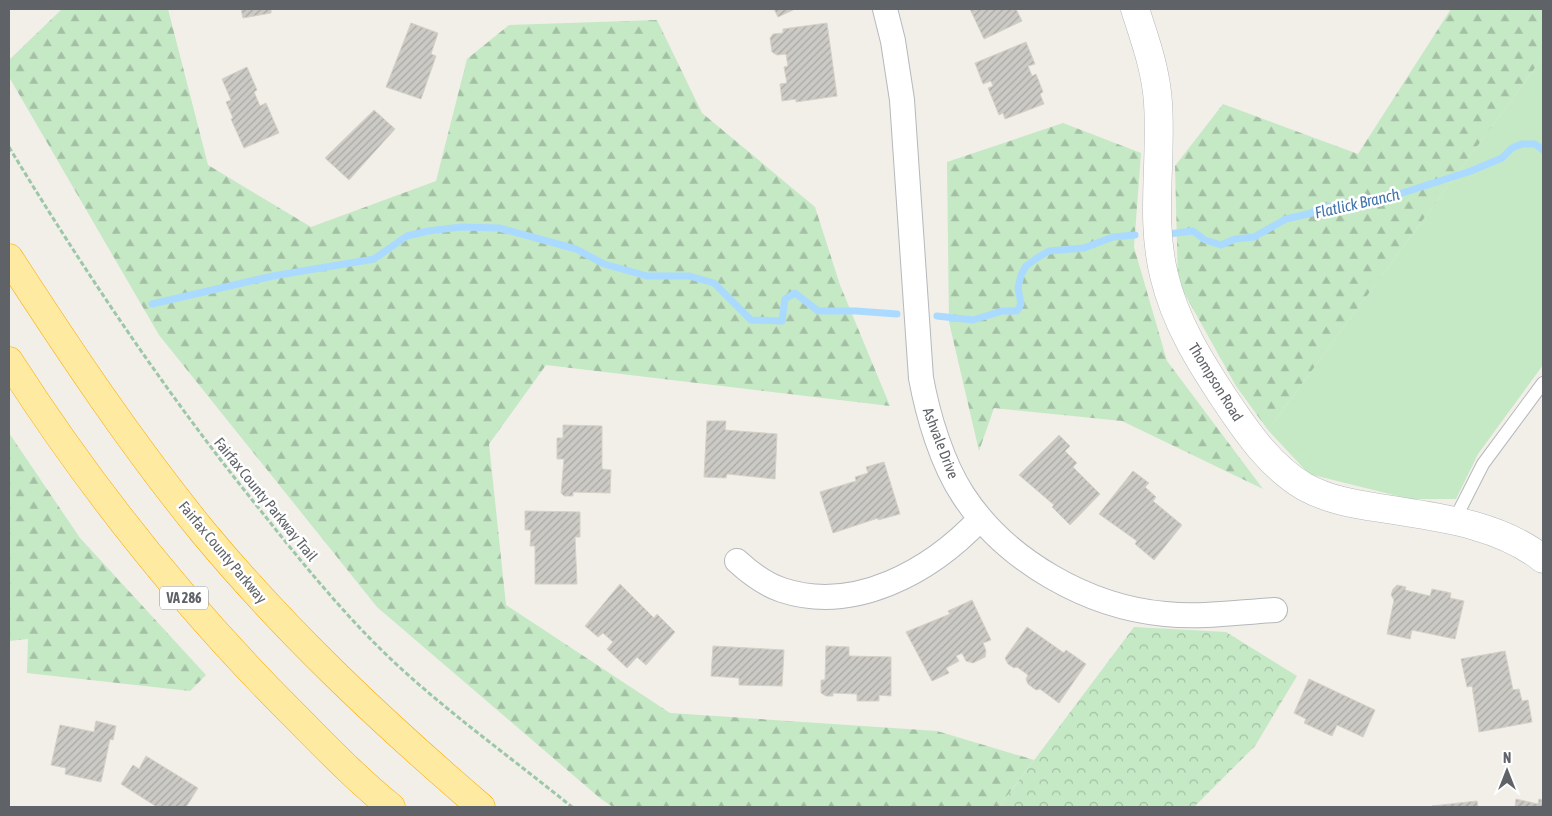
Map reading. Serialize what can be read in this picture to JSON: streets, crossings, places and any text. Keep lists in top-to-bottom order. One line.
{"streets":{"highway":["Fairfax County Parkway","VA 286"],"street":["Thompson Road","Ashvale Drive"],"path":["Fairfax County Parkway Trail"]},"water":["Flatlick Branch"],"north":"top"}
